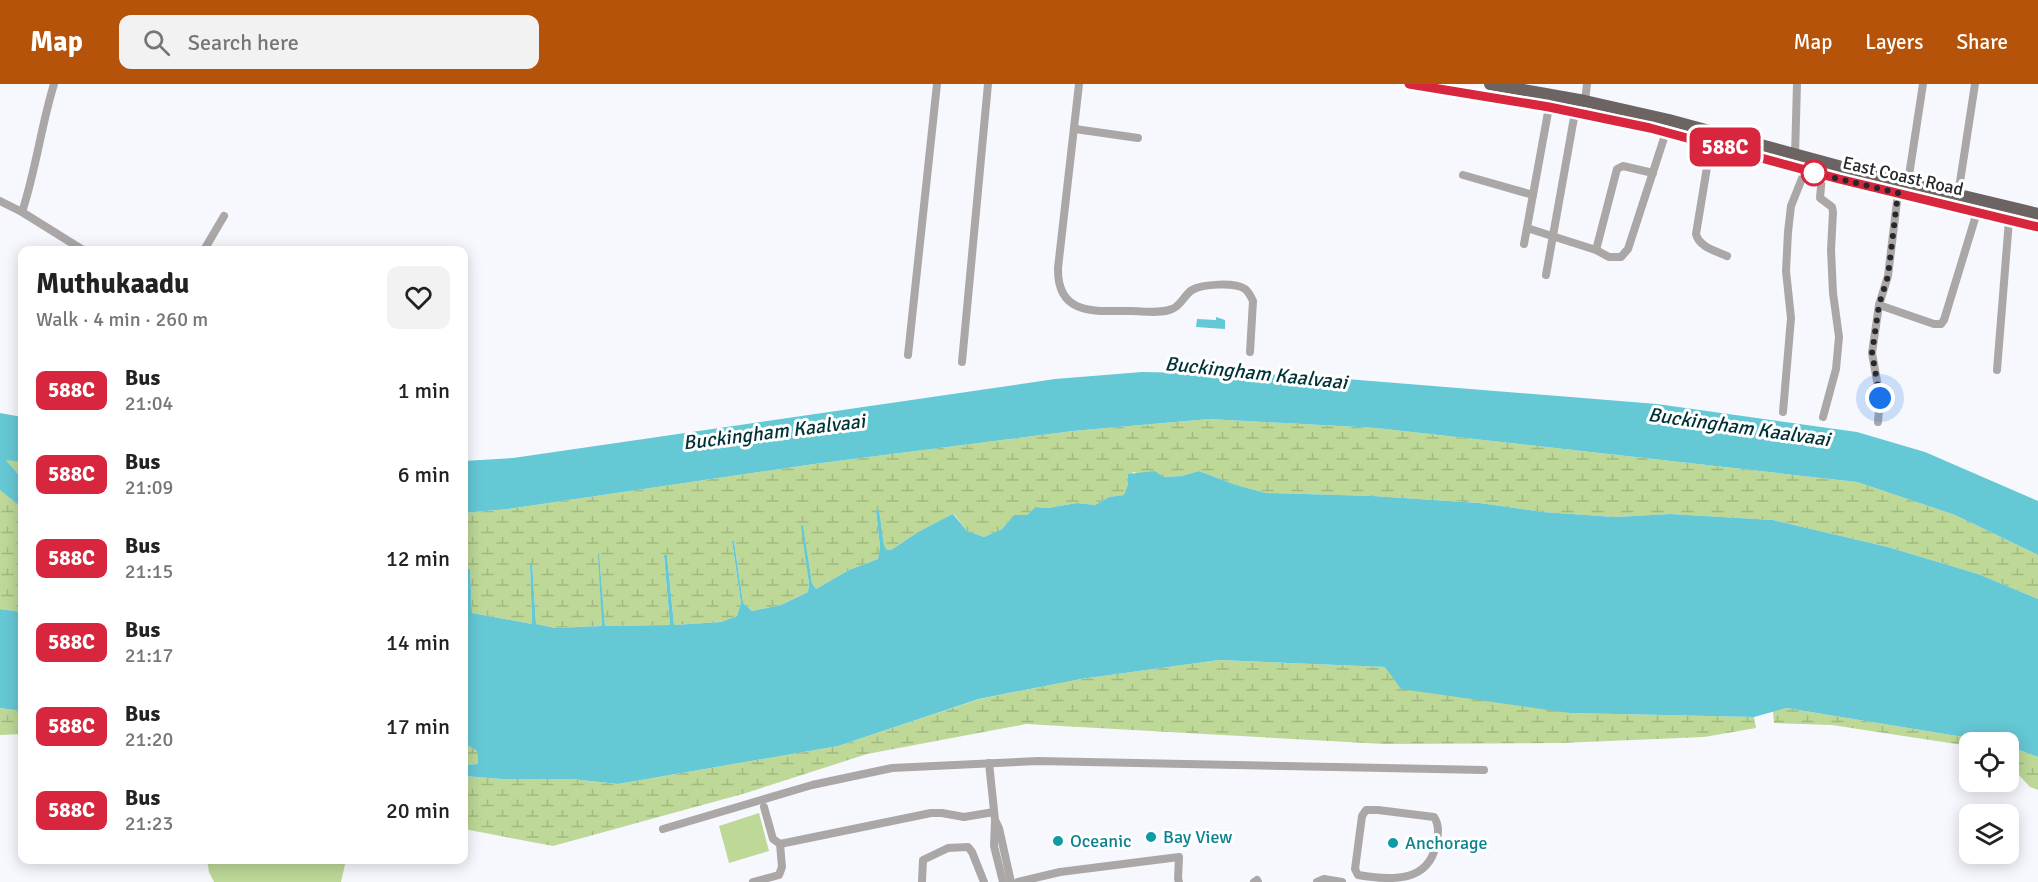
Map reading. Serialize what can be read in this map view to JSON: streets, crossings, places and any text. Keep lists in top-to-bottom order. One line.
{"streets":{"main road":["East Coast Road"]},"water":["Buckingham Kaalvaai"],"places":["Bay View","Oceanic","Anchorage"],"lines":["bus line 588C"],"page":{"header":"Map","search":"Search here","nav":["Map","Layers","Share"],"on_map":"588C","heading":["Muthukaadu","Walk · 4 min · 260 m"],"list":[{"mark":"588C","name":"Bus","note":"21:04","value":"1 min"},{"mark":"588C","name":"Bus","note":"21:09","value":"6 min"},{"mark":"588C","name":"Bus","note":"21:15","value":"12 min"},{"mark":"588C","name":"Bus","note":"21:17","value":"14 min"},{"mark":"588C","name":"Bus","note":"21:20","value":"17 min"},{"mark":"588C","name":"Bus","note":"21:23","value":"20 min"}]}}
